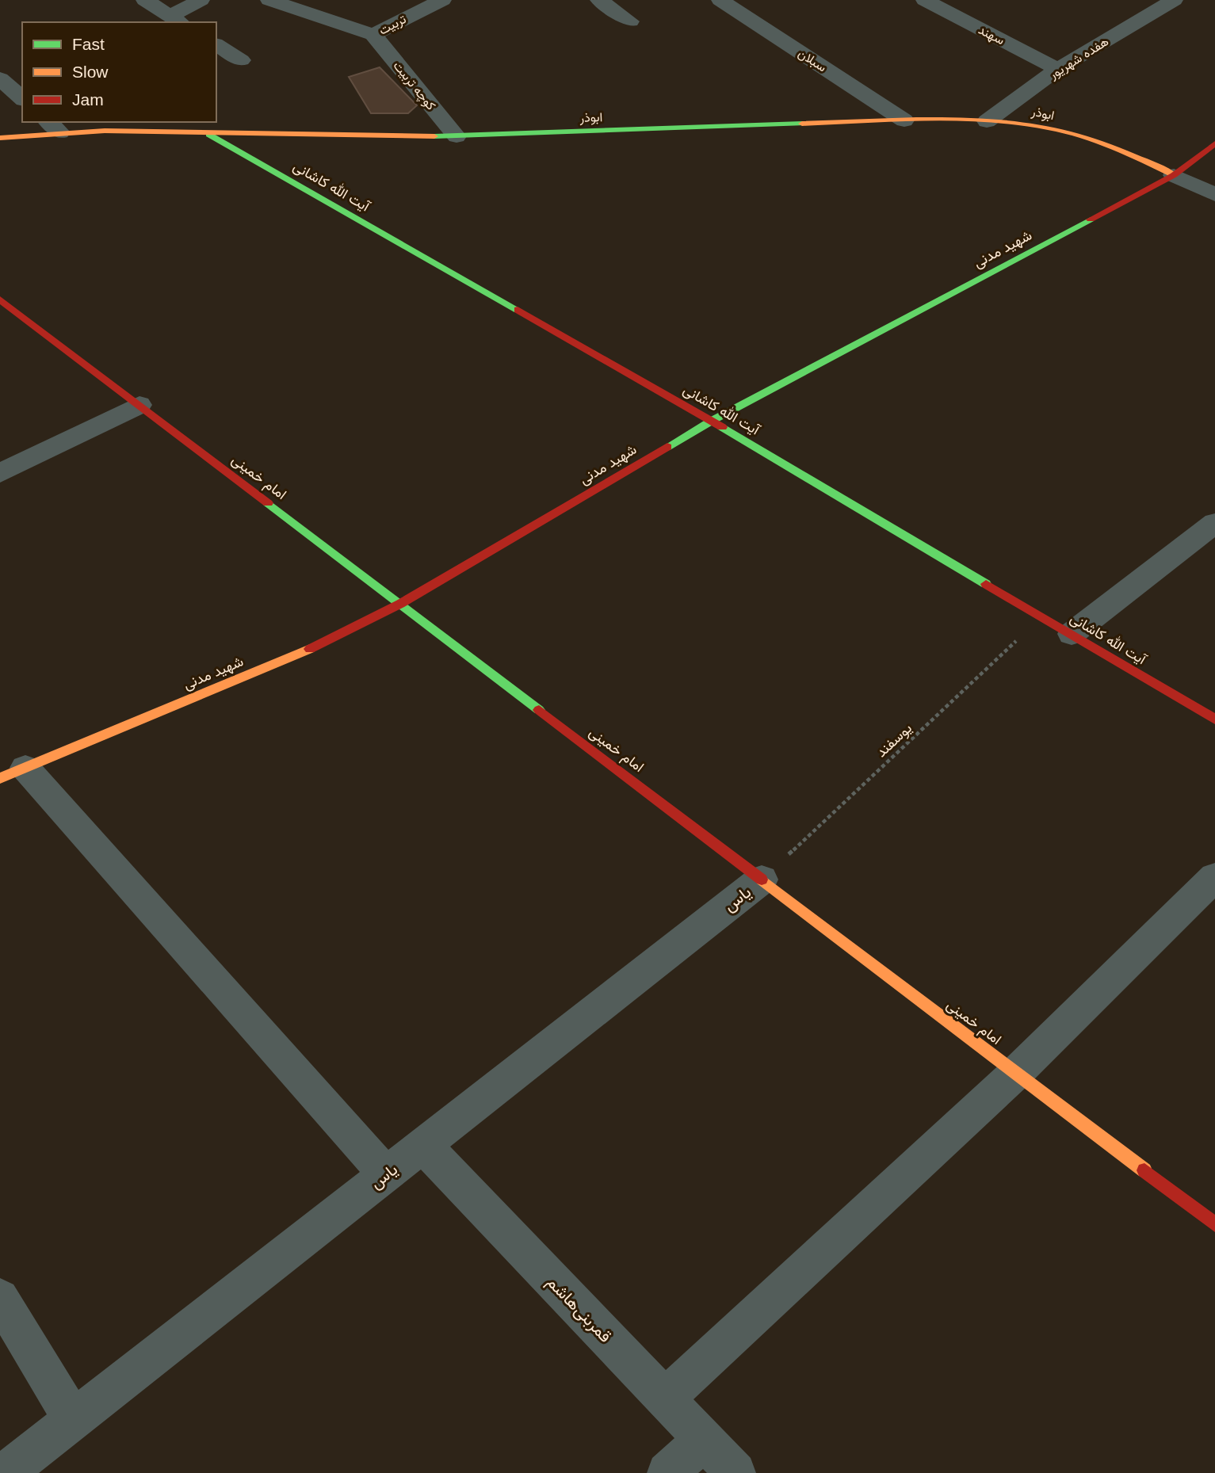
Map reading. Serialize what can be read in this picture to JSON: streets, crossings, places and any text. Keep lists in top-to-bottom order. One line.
{"streets":{"main road":["ابوذر","آیت الله کاشانی","شهید مدنی","امام خمینی"],"street":["تربیت","سهند","هفده شهریور","سبلان","کوچه تربیت","یاس","قمربنی‌هاشم"],"path":["یوسفند"]},"crossings":[["تربیت","کوچه تربیت"],["سهند","هفده شهریور"],["هفده شهریور","ابوذر"],["سبلان","ابوذر"],["کوچه تربیت","ابوذر"],["ابوذر","آیت الله کاشانی"],["ابوذر","شهید مدنی"],["آیت الله کاشانی","شهید مدنی"],["آیت الله کاشانی","یوسفند"],["شهید مدنی","امام خمینی"],["امام خمینی","یوسفند"],["امام خمینی","یاس"],["یوسفند","یاس"],["یاس","قمربنی‌هاشم"]],"legend":["Fast","Slow","Jam"]}
